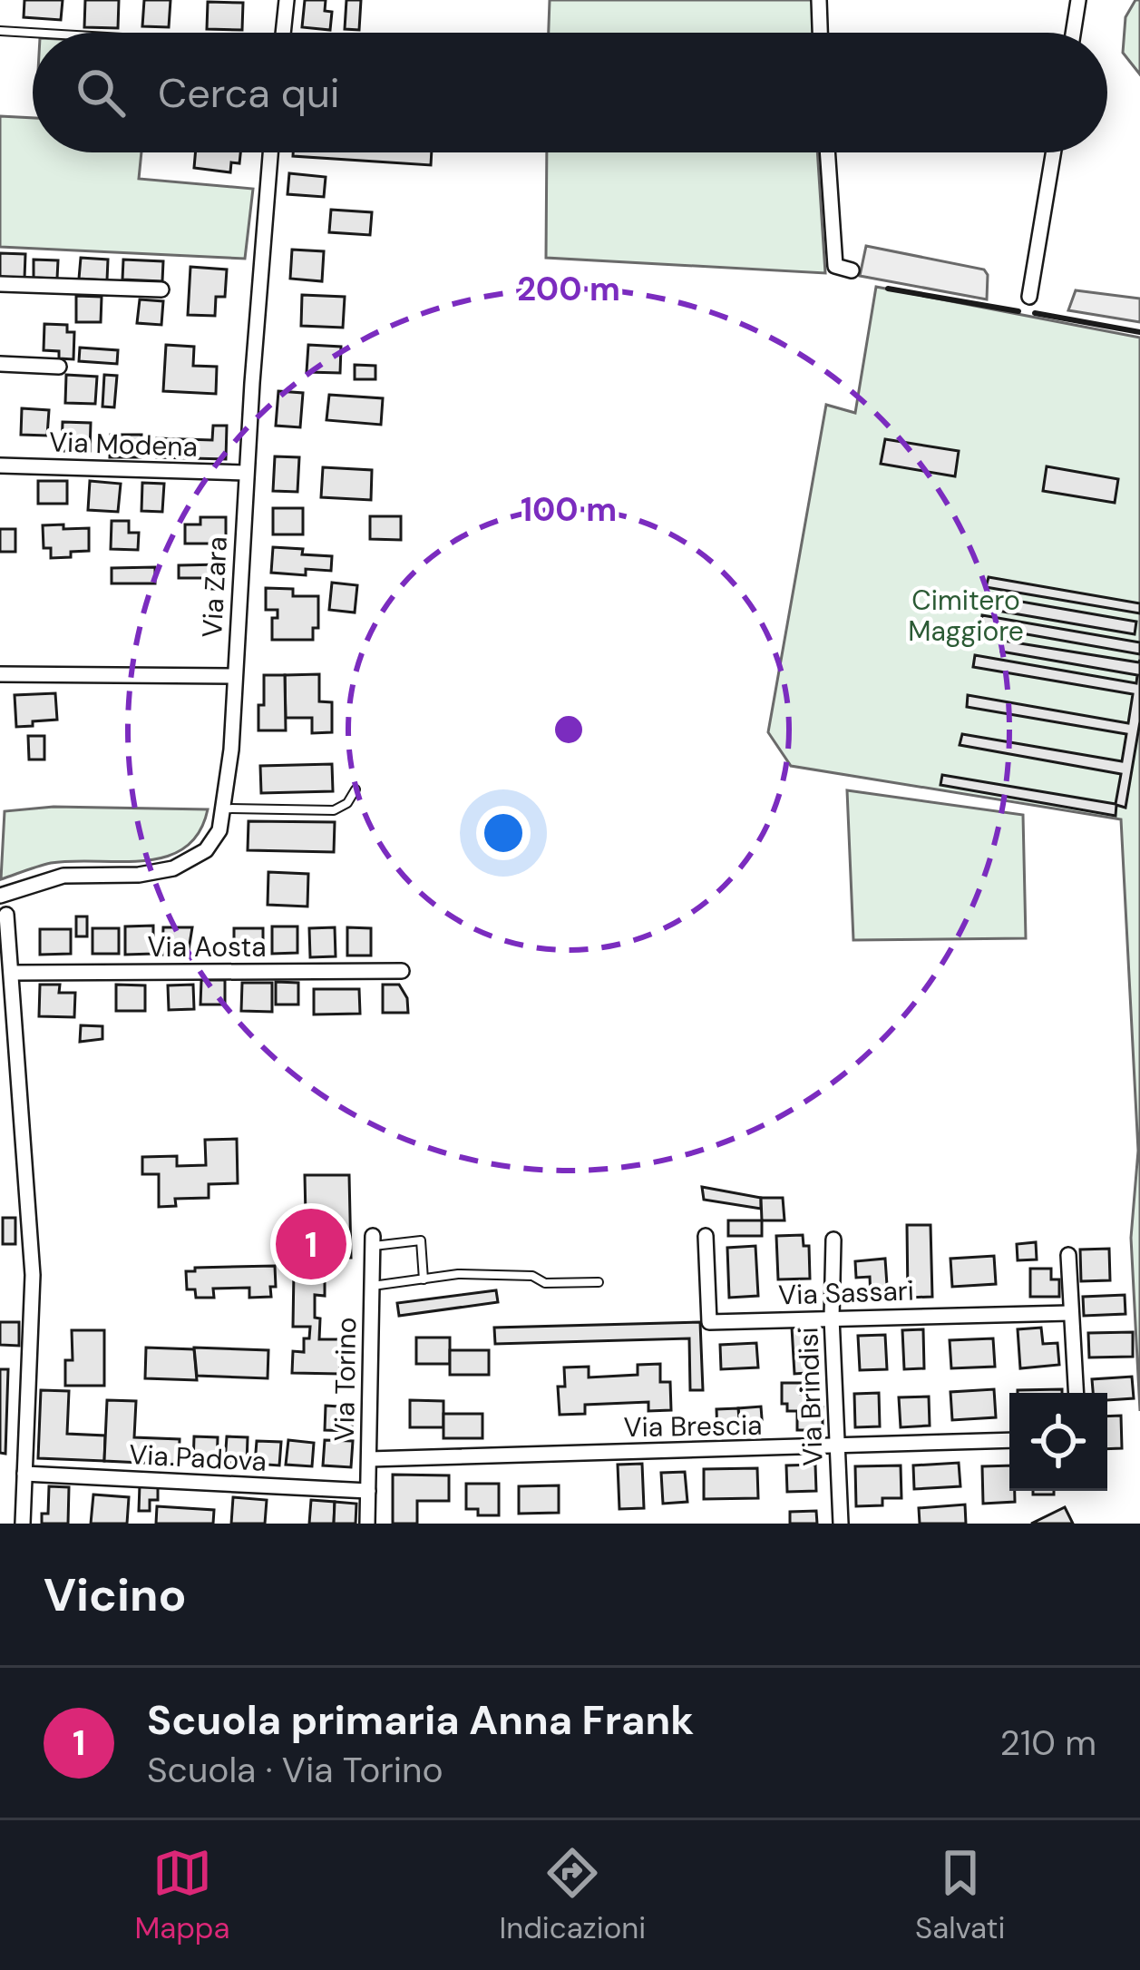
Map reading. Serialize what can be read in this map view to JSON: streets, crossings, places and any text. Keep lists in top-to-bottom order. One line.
{"streets":{"street":["Via Modena","Via Zara","Via Aosta","Via Sassari","Via Torino","Via Brindisi","Via Brescia","Via Padova"]},"crossings":[["Via Modena","Via Zara"],["Via Sassari","Via Brindisi"],["Via Torino","Via Brescia"],["Via Torino","Via Padova"],["Via Brindisi","Via Brescia"]],"parks":["Cimitero Maggiore"],"page":{"search":"Cerca qui","pins":"1","heading":"Vicino","list":[{"mark":"1","name":"Scuola primaria Anna Frank","note":"Scuola · Via Torino","value":"210 m"}],"nav":["Mappa","Indicazioni","Salvati"]},"rings":["200 m","100 m"]}
